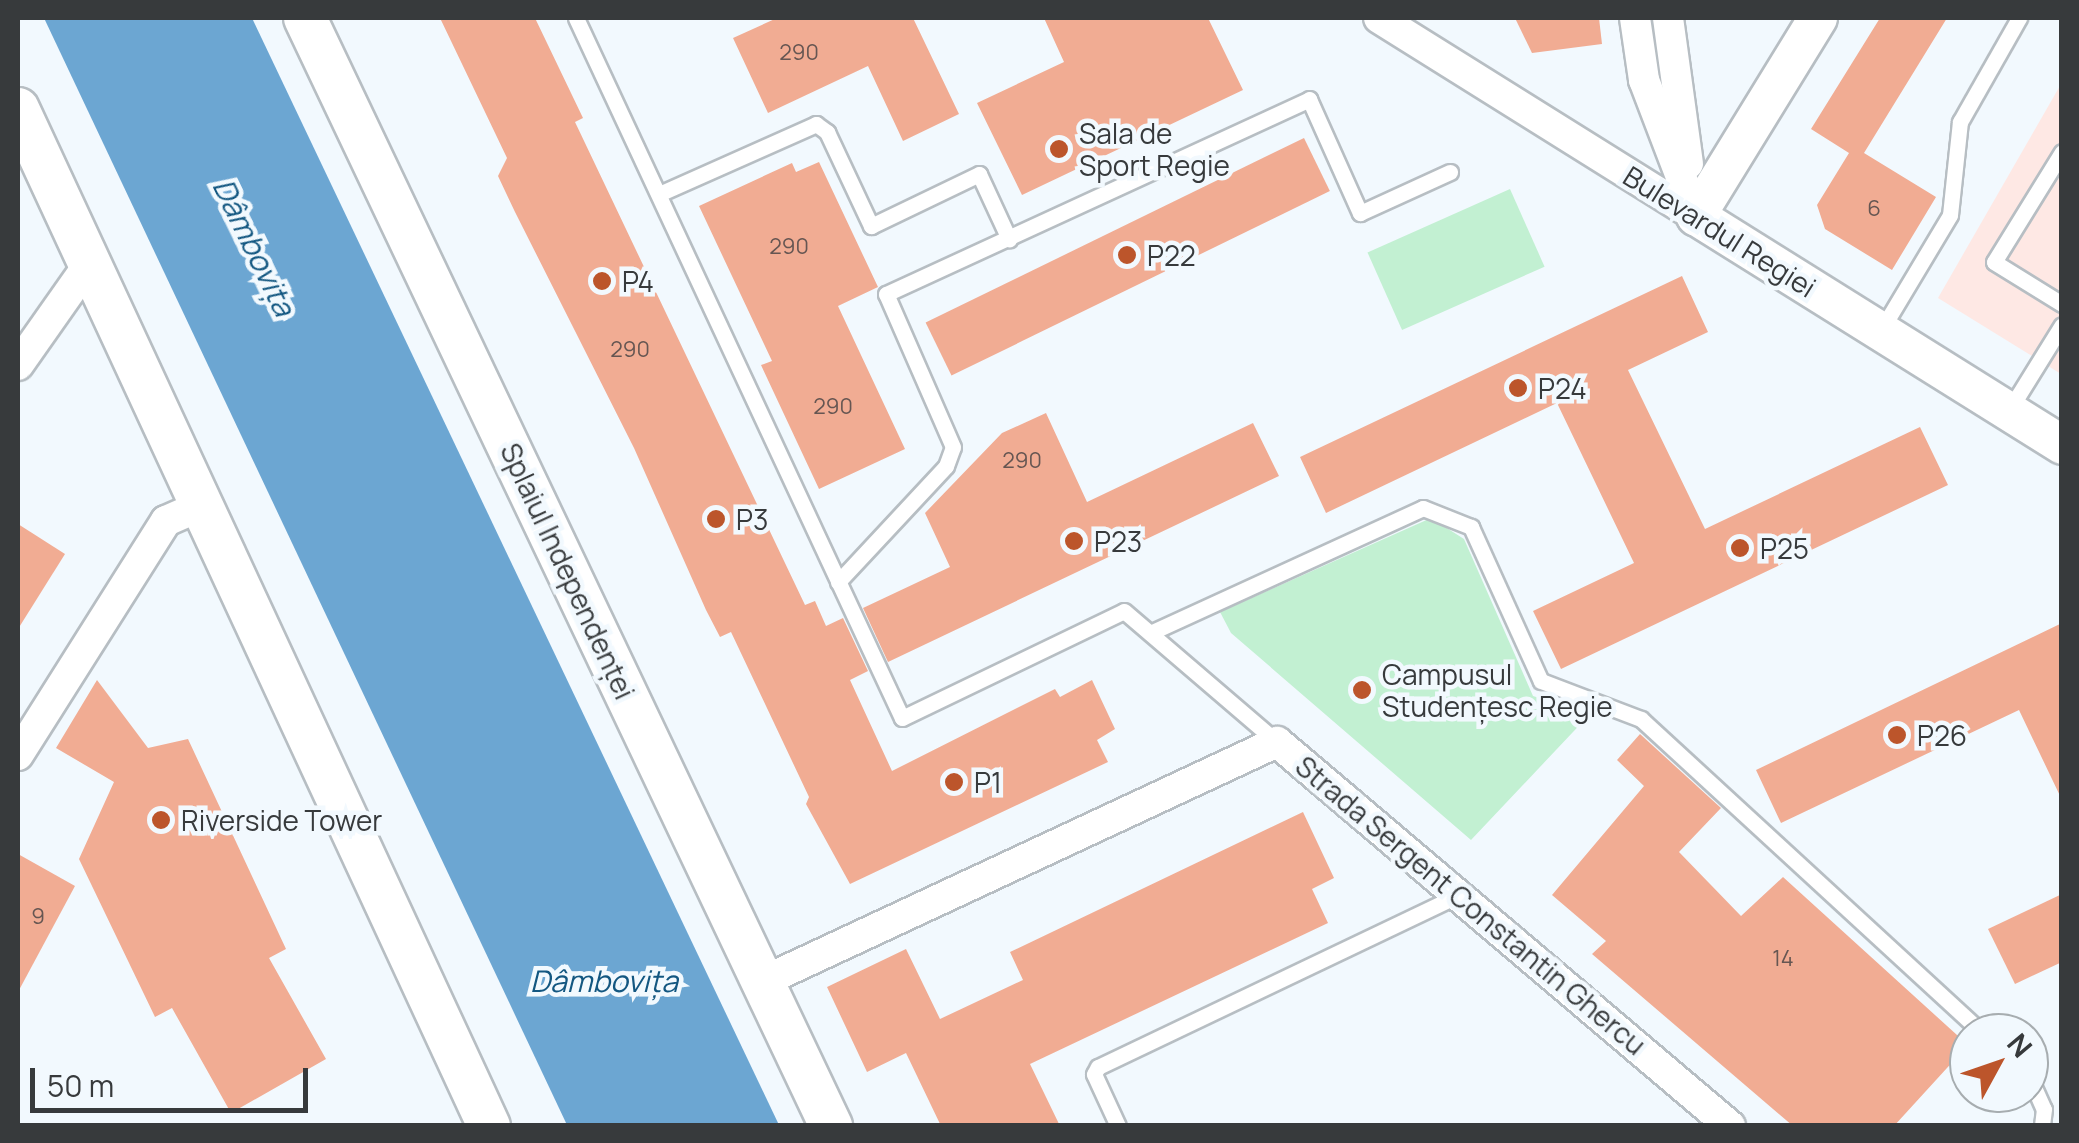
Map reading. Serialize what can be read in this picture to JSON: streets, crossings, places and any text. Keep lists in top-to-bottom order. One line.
{"streets":{"main road":["Splaiul Independenței"],"street":["Bulevardul Regiei","Strada Sergent Constantin Ghercu"]},"crossings":[["Splaiul Independenței","Strada Sergent Constantin Ghercu"]],"water":["Dâmbovița"],"places":["Sala de Sport Regie","P22","P4","P24","P3","P23","P25","Campusul Studențesc Regie","P26","P1","Riverside Tower"],"house_numbers":["290","6","290","290","290","290","9","14"],"scale_bar":"50 m","north":"top right"}
